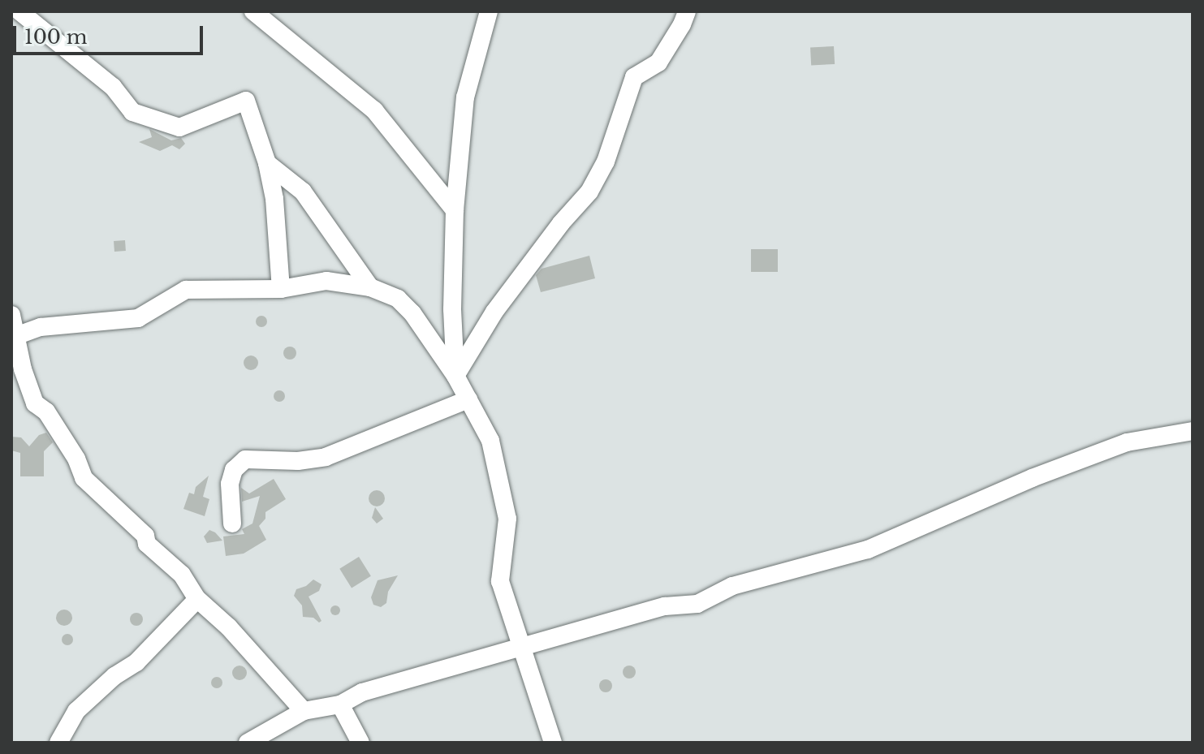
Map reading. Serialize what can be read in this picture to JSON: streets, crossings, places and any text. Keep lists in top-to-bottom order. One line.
{"scale_bar":"100 m"}
